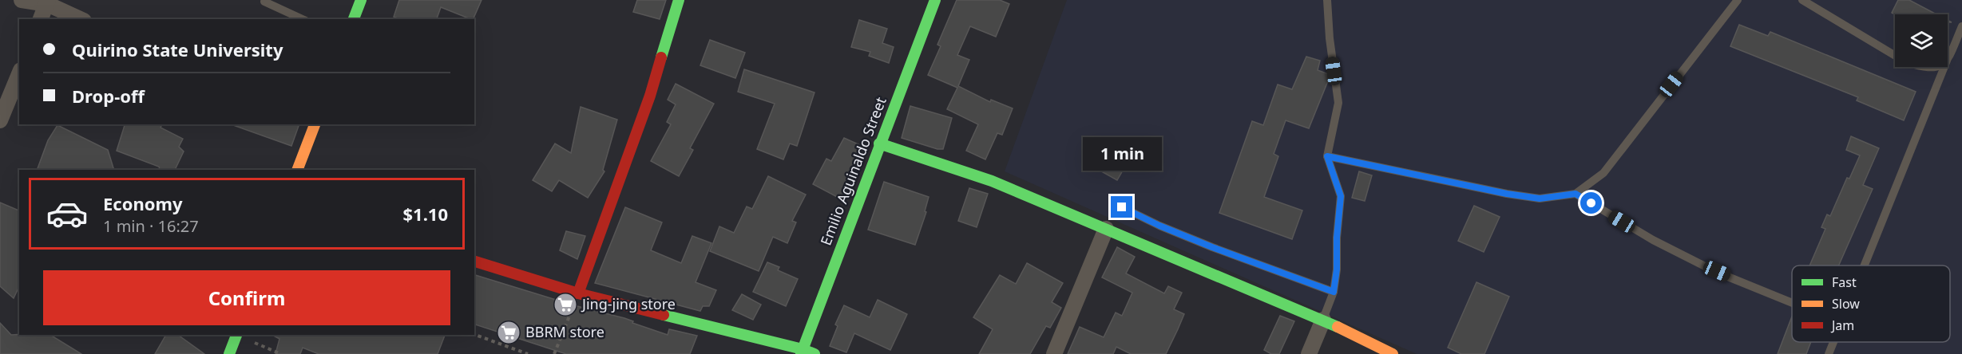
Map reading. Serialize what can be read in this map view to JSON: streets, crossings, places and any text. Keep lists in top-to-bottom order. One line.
{"streets":{"street":["Emilio Aguinaldo Street"]},"places":{"supermarket":["Jing-jing store","BBRM store"]},"legend":["Fast","Slow","Jam"],"page":{"banner":["Quirino State University","Drop-off"],"bubble":"1 min","list":[{"name":"Economy","note":"1 min · 16:27","value":"$1.10"}],"buttons":"Confirm"}}
